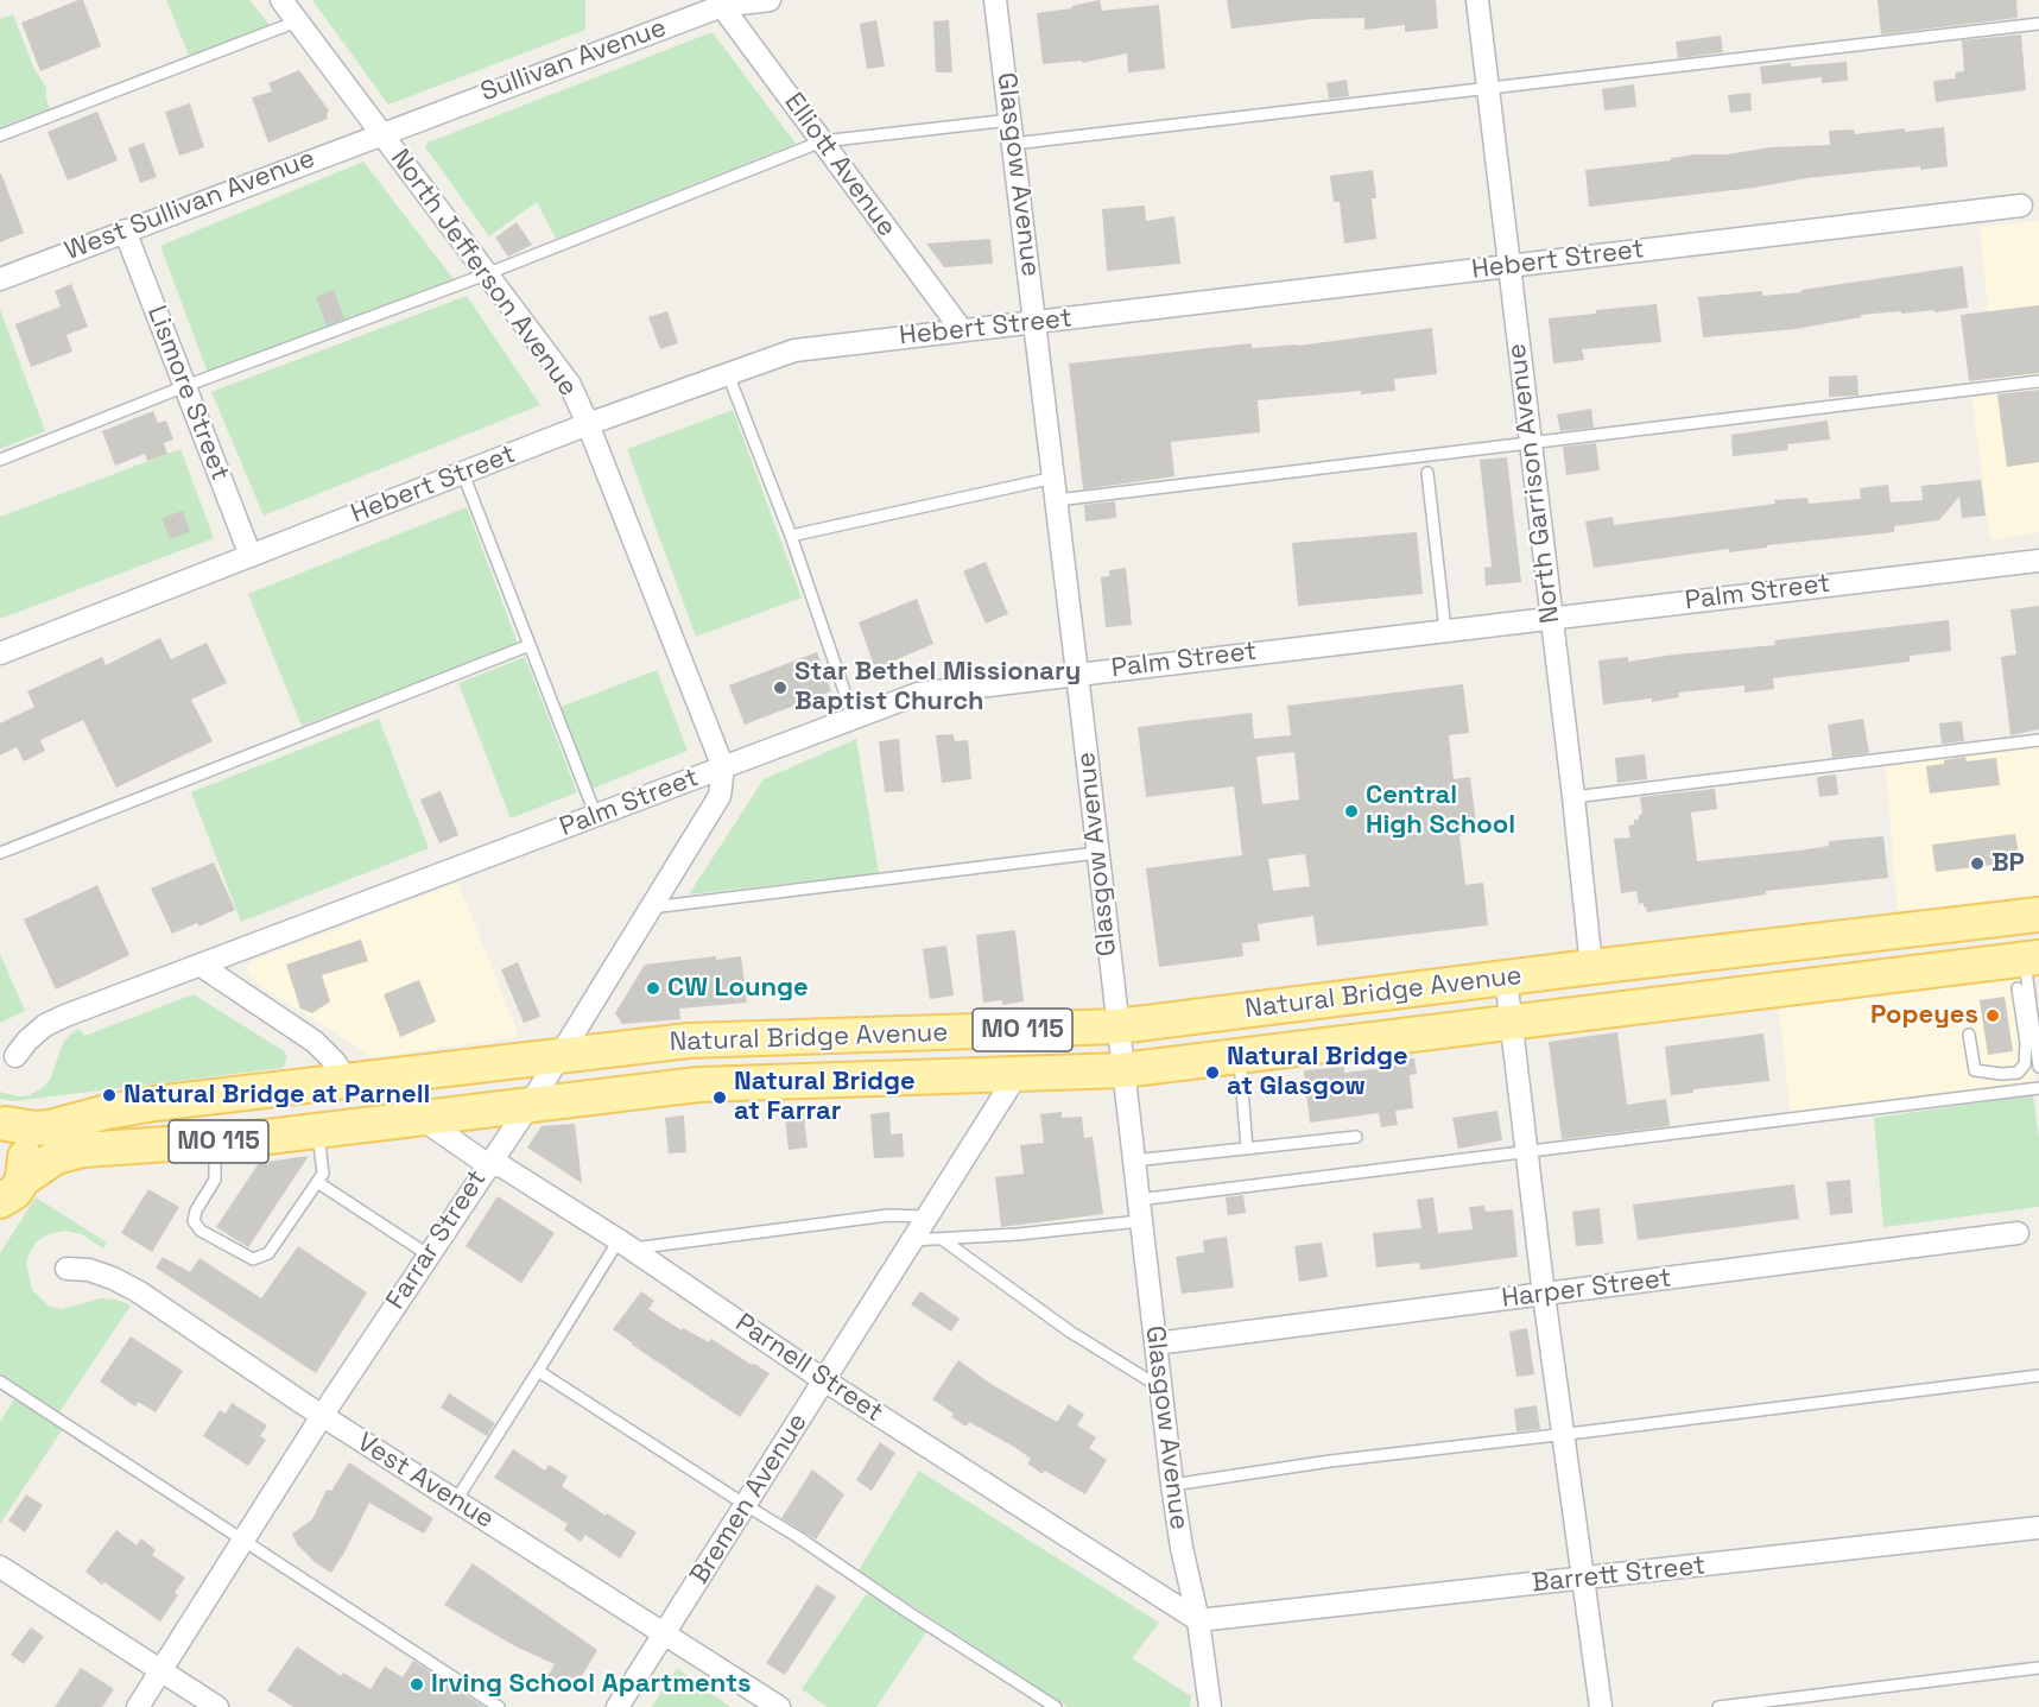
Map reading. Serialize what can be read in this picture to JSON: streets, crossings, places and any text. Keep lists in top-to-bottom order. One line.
{"streets":{"main road":["Natural Bridge Avenue","MO 115"],"street":["Sullivan Avenue","Elliott Avenue","Glasgow Avenue","West Sullivan Avenue","Hebert Street","North Jefferson Avenue","Lismore Street","North Garrison Avenue","Palm Street","Farrar Street","Harper Street","Parnell Street","Vest Avenue","Bremen Avenue","Barrett Street"]},"crossings":[["Sullivan Avenue","Elliott Avenue"],["Sullivan Avenue","West Sullivan Avenue"],["Sullivan Avenue","North Jefferson Avenue"],["Elliott Avenue","Hebert Street"],["Glasgow Avenue","Hebert Street"],["Glasgow Avenue","Palm Street"],["Glasgow Avenue","Natural Bridge Avenue"],["Glasgow Avenue","Harper Street"],["Glasgow Avenue","Parnell Street"],["Glasgow Avenue","Barrett Street"],["West Sullivan Avenue","North Jefferson Avenue"],["West Sullivan Avenue","Lismore Street"],["Hebert Street","North Jefferson Avenue"],["Hebert Street","Lismore Street"],["Hebert Street","North Garrison Avenue"],["North Jefferson Avenue","Palm Street"],["North Jefferson Avenue","Farrar Street"],["North Garrison Avenue","Palm Street"],["North Garrison Avenue","Natural Bridge Avenue"],["Palm Street","Farrar Street"],["Natural Bridge Avenue","Farrar Street"],["Natural Bridge Avenue","Parnell Street"],["Natural Bridge Avenue","Bremen Avenue"],["Farrar Street","Parnell Street"],["Farrar Street","Vest Avenue"],["Parnell Street","Bremen Avenue"],["Parnell Street","Barrett Street"],["Vest Avenue","Bremen Avenue"]],"places":["Star Bethel Missionary Baptist Church","Central High School","BP","CW Lounge","Popeyes","Natural Bridge at Glasgow","Natural Bridge at Parnell","Natural Bridge at Farrar","Irving School Apartments"]}
